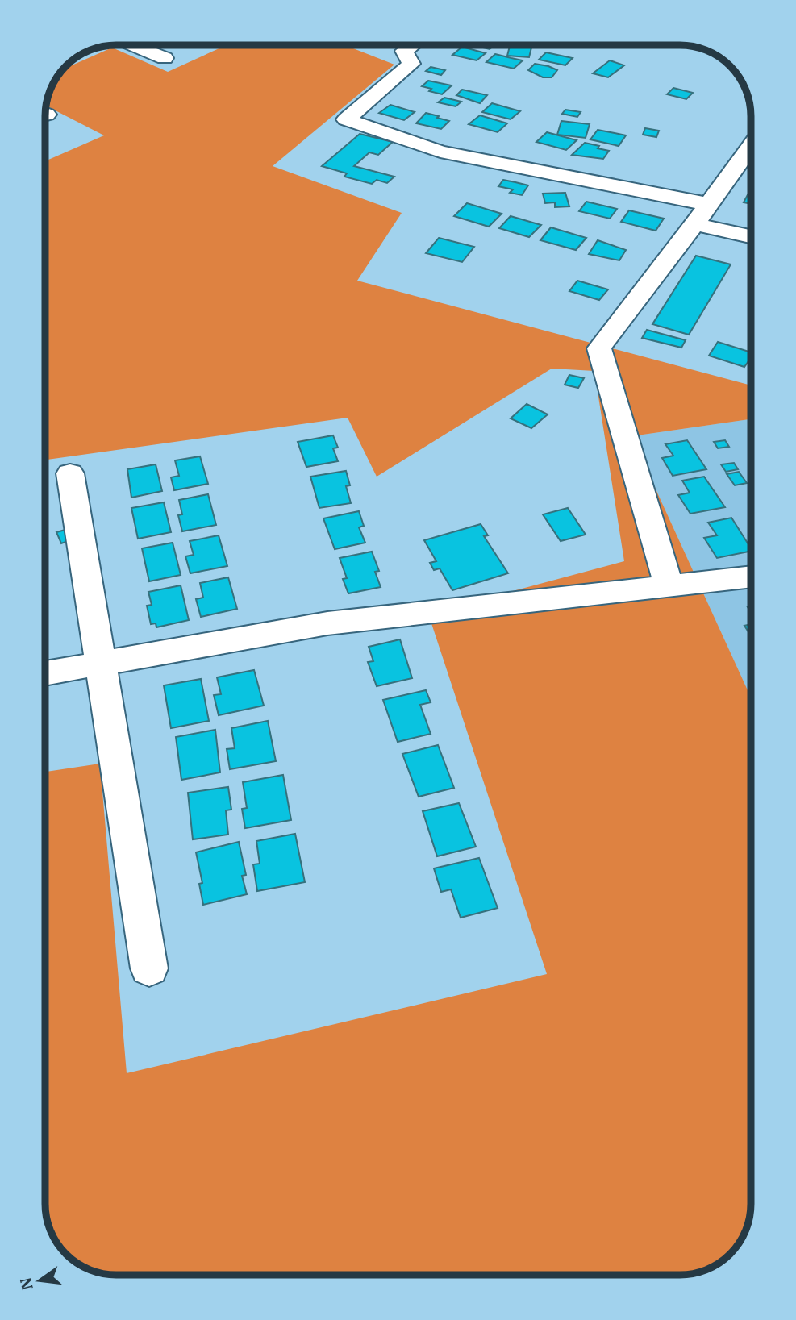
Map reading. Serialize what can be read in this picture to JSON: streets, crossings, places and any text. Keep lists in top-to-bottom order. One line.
{"north":"left"}
